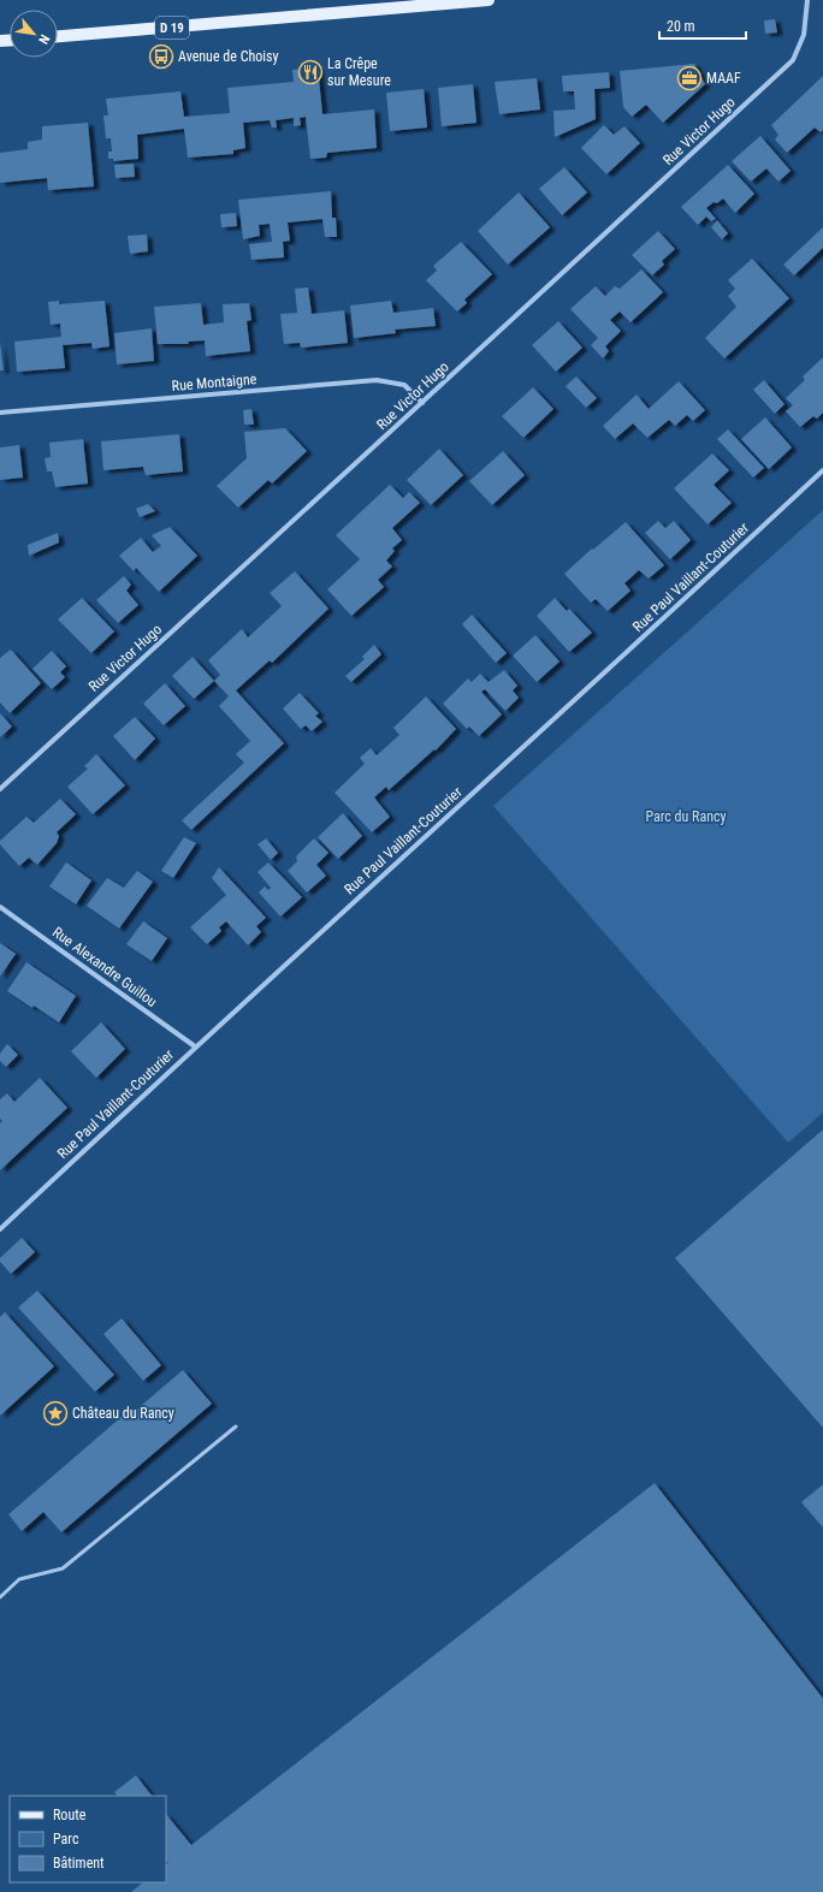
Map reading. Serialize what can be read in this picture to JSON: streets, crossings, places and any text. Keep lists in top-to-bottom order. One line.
{"streets":{"main road":["D 19"],"street":["Rue Victor Hugo","Rue Montaigne","Rue Paul Vaillant-Couturier","Rue Alexandre Guillou"]},"crossings":[["Rue Victor Hugo","Rue Montaigne"],["Rue Paul Vaillant-Couturier","Rue Alexandre Guillou"]],"parks":["Parc du Rancy"],"places":{"bus stop":["Avenue de Choisy"],"restaurant":["La Crêpe sur Mesure"],"office":["MAAF"],"place":["Château du Rancy"]},"legend":["Route","Parc","Bâtiment"],"scale_bar":"20 m","north":"bottom right"}
